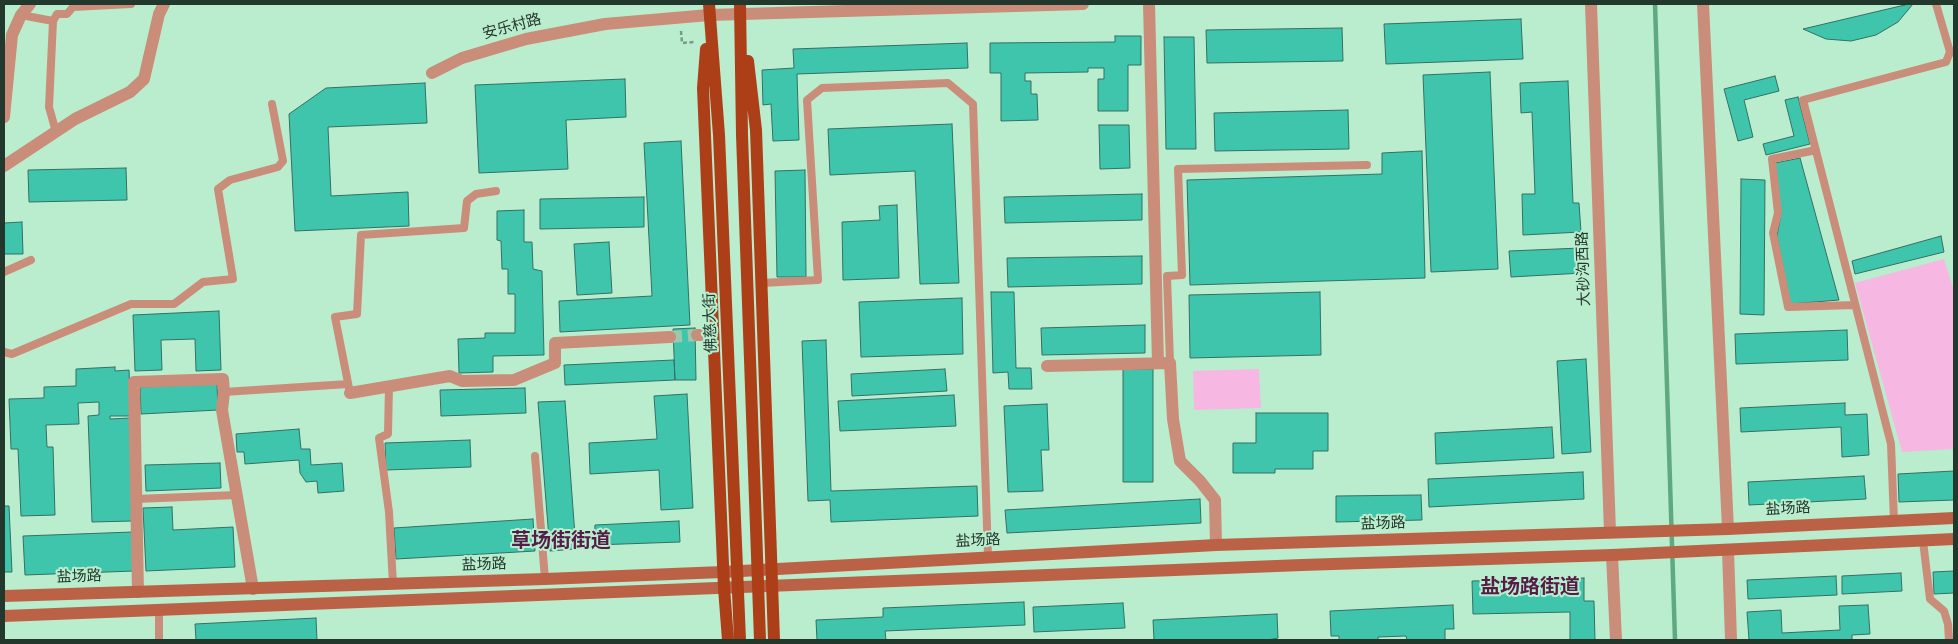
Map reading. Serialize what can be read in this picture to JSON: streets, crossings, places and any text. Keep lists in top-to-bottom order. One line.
{"streets":{"main road":["佛慈大街","盐场路"],"street":["安乐村路","大砂沟西路"]},"crossings":[["安乐村路","佛慈大街"],["大砂沟西路","盐场路"]],"districts":["草场街街道","盐场路街道"]}
